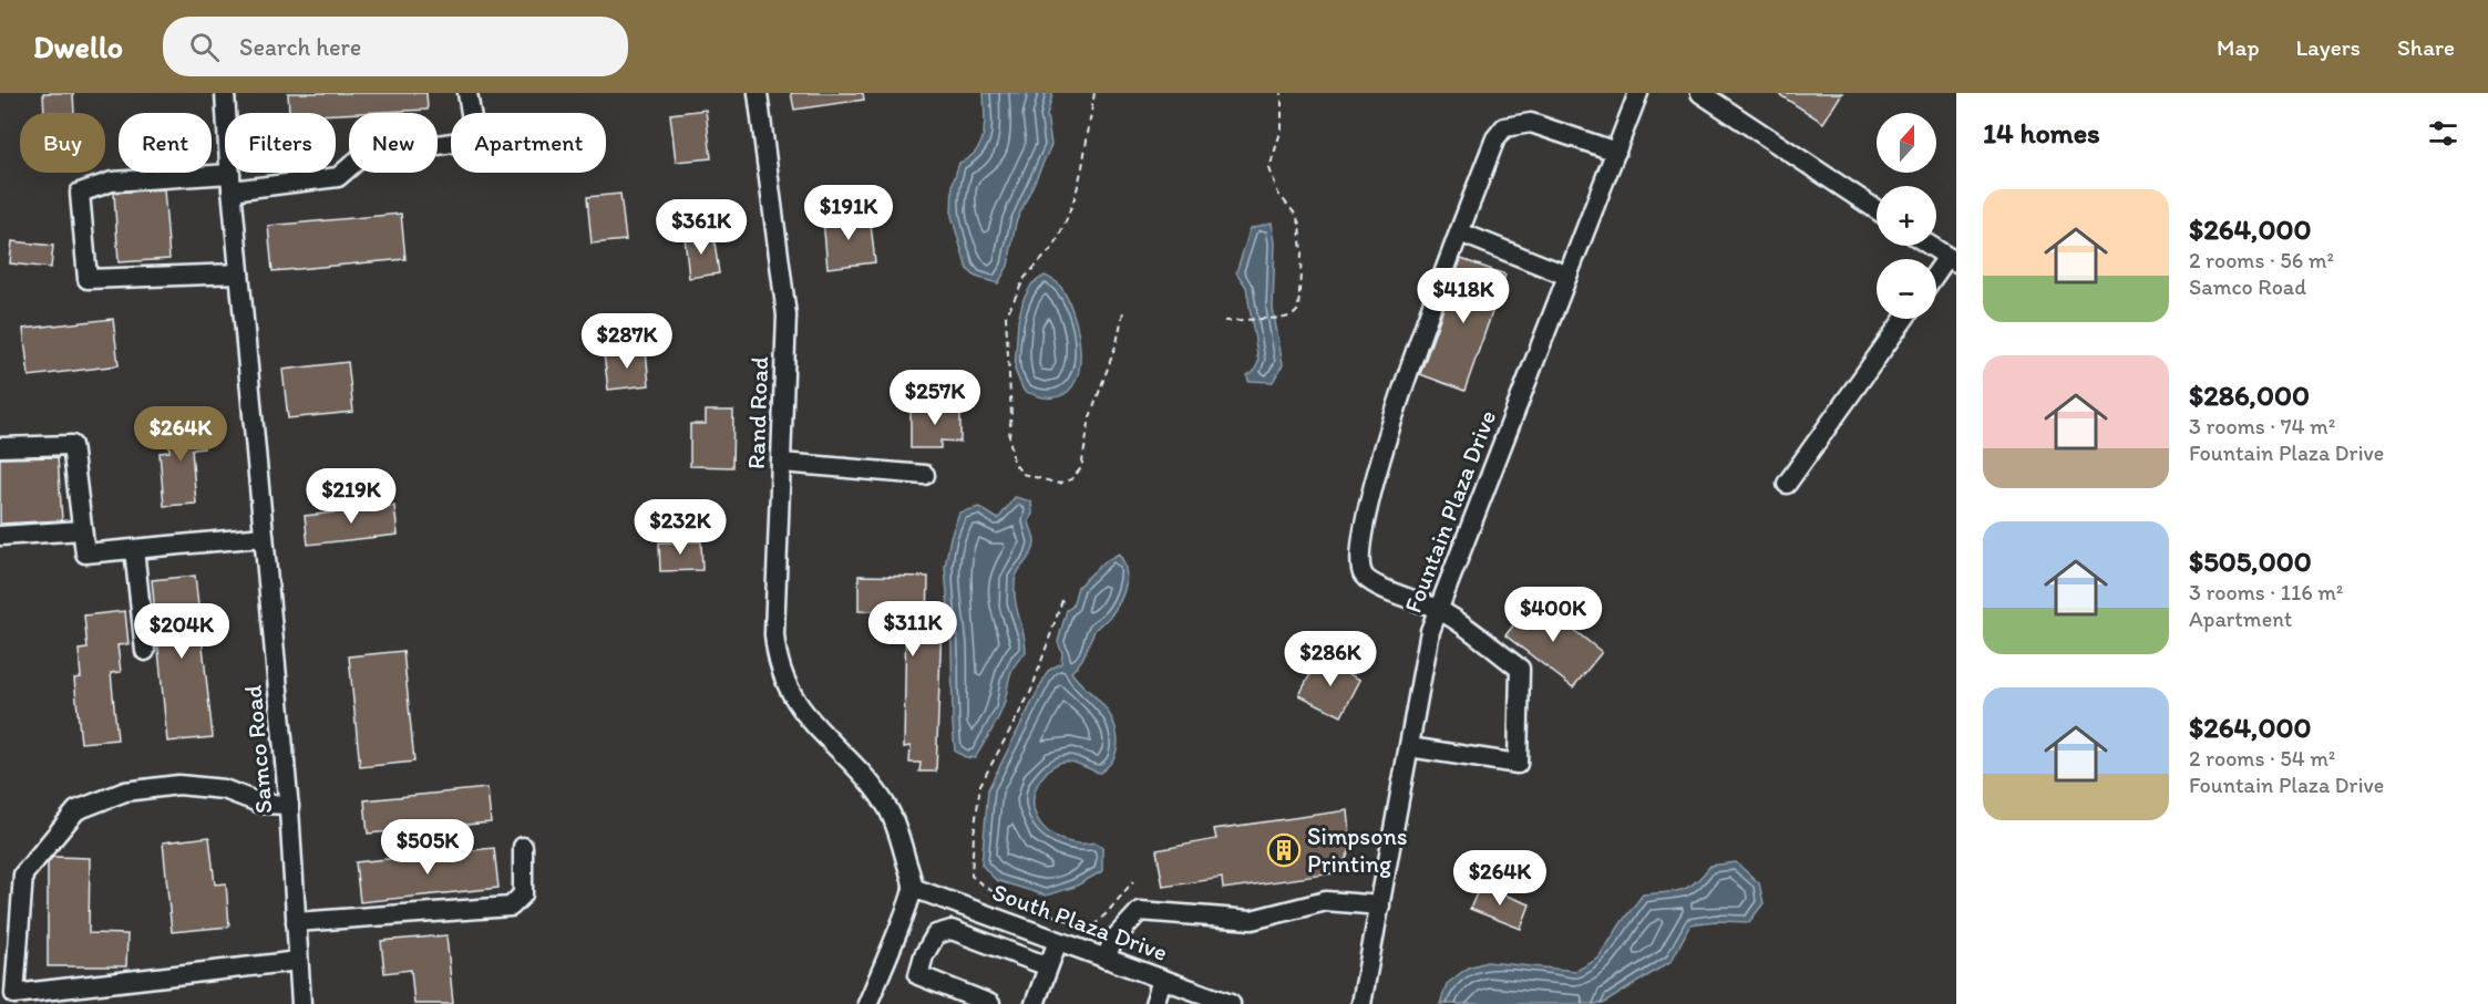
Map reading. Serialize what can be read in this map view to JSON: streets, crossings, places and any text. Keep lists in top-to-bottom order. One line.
{"streets":{"street":["Rand Road","Fountain Plaza Drive","Samco Road","South Plaza Drive"]},"crossings":[["Rand Road","South Plaza Drive"]],"places":{"building":["Simpsons Printing"]},"north":"top","page":{"header":"Dwello","search":"Search here","nav":["Map","Layers","Share"],"heading":"14 homes","map_buttons":["+","−"],"chip":["Buy","Rent","Filters","New","Apartment"],"list":[{"name":"$264,000","note":"2 rooms · 56 m² · Samco Road"},{"name":"$286,000","note":"3 rooms · 74 m² · Fountain Plaza Drive"},{"name":"$505,000","note":"3 rooms · 116 m² · Apartment"},{"name":"$264,000","note":"2 rooms · 54 m² · Fountain Plaza Drive"}],"price":["$191K","$361K","$418K","$287K","$257K","$264K","$219K","$232K","$400K","$311K","$204K","$286K","$505K","$264K"]}}
